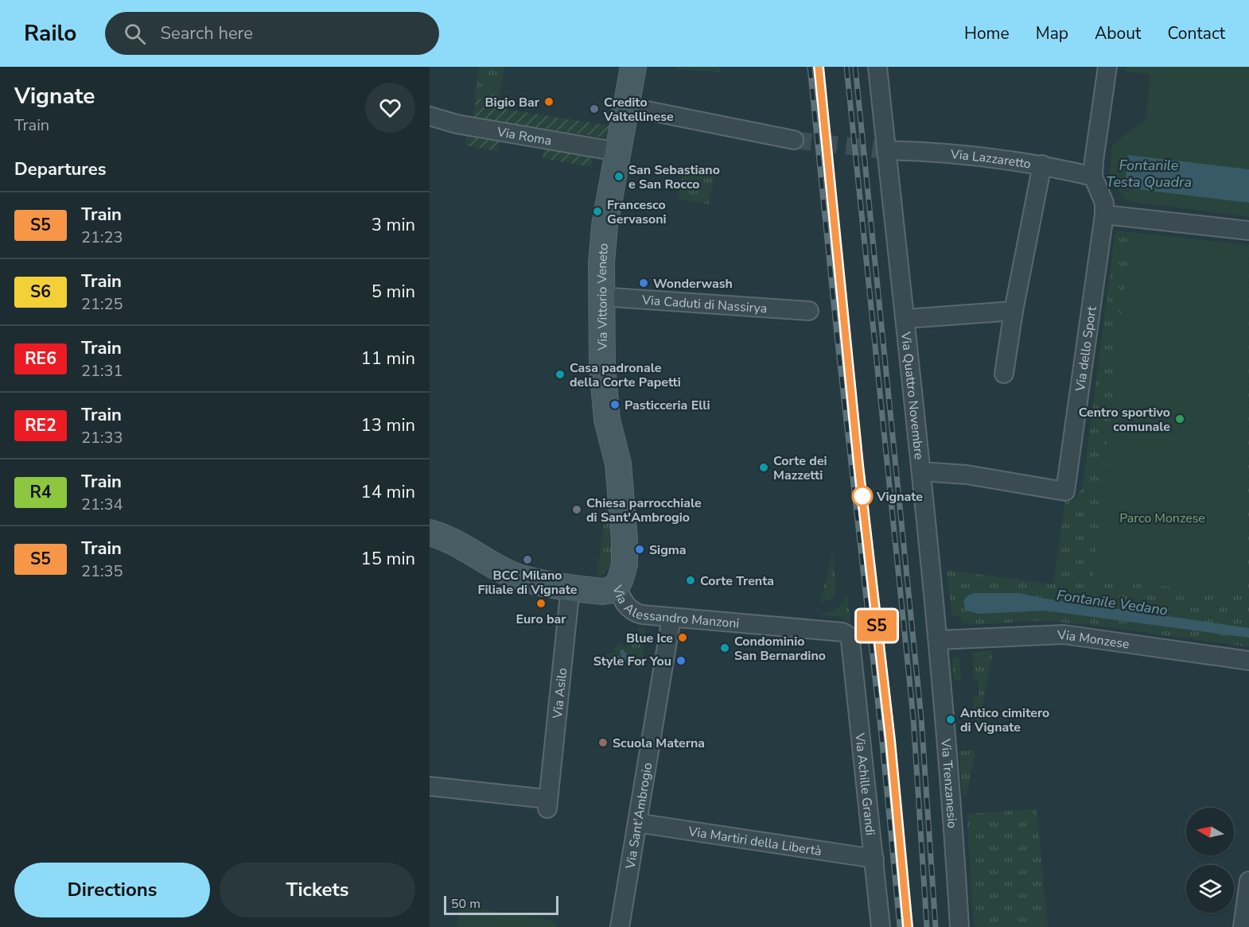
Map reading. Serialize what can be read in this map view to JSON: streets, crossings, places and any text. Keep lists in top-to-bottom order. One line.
{"streets":{"street":["Via Roma","Via Lazzaretto","Via Vittorio Veneto","Via Caduti di Nassirya","Via dello Sport","Via Quattro Novembre","Via Alessandro Manzoni","Via Monzese","Via Asilo","Via Trenzanesio","Via Achille Grandi","Via Sant'Ambrogio","Via Martiri della Libertà"]},"crossings":[["Via Roma","Via Vittorio Veneto"],["Via Lazzaretto","Via dello Sport"],["Via Lazzaretto","Via Quattro Novembre"],["Via Vittorio Veneto","Via Caduti di Nassirya"],["Via Vittorio Veneto","Via Alessandro Manzoni"],["Via dello Sport","Via Quattro Novembre"],["Via Quattro Novembre","Via Monzese"],["Via Quattro Novembre","Via Trenzanesio"],["Via Alessandro Manzoni","Via Asilo"],["Via Alessandro Manzoni","Via Achille Grandi"],["Via Alessandro Manzoni","Via Sant'Ambrogio"],["Via Monzese","Via Trenzanesio"],["Via Achille Grandi","Via Martiri della Libertà"],["Via Sant'Ambrogio","Via Martiri della Libertà"]],"water":["Fontanile Testa Quadra","Fontanile Vedano"],"parks":["Parco Monzese"],"places":["Bigio Bar","Credito Valtellinese","San Sebastiano e San Rocco","Francesco Gervasoni","Wonderwash","Casa padronale della Corte Papetti","Pasticceria Elli","Centro sportivo comunale","Corte dei Mazzetti","Vignate","Chiesa parrocchiale di Sant'Ambrogio","Sigma","BCC Milano Filiale di Vignate","Corte Trenta","Euro bar","Blue Ice","Condominio San Bernardino","Style For You","Antico cimitero di Vignate","Scuola Materna"],"scale_bar":"50 m","north":"left","page":{"header":"Railo","search":"Search here","nav":["Home","Map","About","Contact"],"heading":[["Vignate","Train"],"Departures"],"on_map":"S5","list":[{"mark":"S5","name":"Train","note":"21:23","value":"3 min"},{"mark":"S6","name":"Train","note":"21:25","value":"5 min"},{"mark":"RE6","name":"Train","note":"21:31","value":"11 min"},{"mark":"RE2","name":"Train","note":"21:33","value":"13 min"},{"mark":"R4","name":"Train","note":"21:34","value":"14 min"},{"mark":"S5","name":"Train","note":"21:35","value":"15 min"}],"buttons":["Directions","Tickets"],"scale":"50 m"}}
